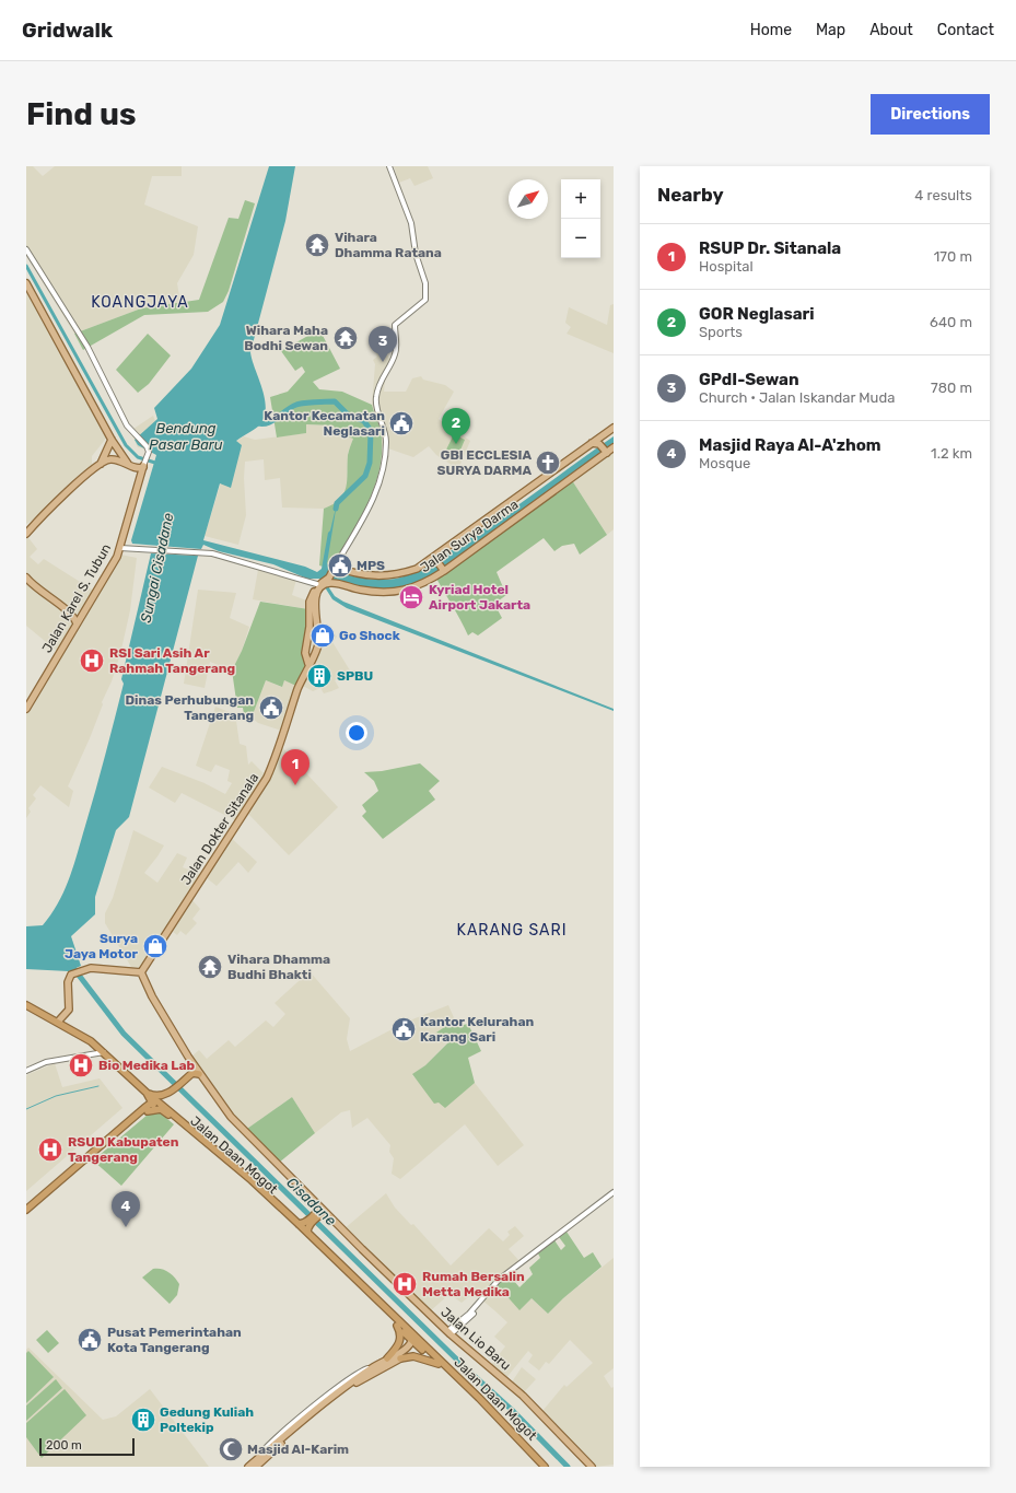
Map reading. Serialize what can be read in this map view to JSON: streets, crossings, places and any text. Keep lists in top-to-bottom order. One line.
{"streets":{"highway":["Jalan Daan Mogot"],"main road":["Jalan Surya Darma","Jalan Karel S. Tubun","Jalan Dokter Sitanala","Jalan Lio Baru"]},"crossings":[["Jalan Surya Darma","Jalan Dokter Sitanala"],["Jalan Dokter Sitanala","Jalan Lio Baru"]],"districts":["KOANGJAYA","KARANG SARI"],"water":["Bendung Pasar Baru","Sungai Cisadane","Cisadane"],"places":{"temple":["Vihara Dhamma Ratana","Wihara Maha Bodhi Sewan","Vihara Dhamma Budhi Bhakti"],"public building":["Kantor Kecamatan Neglasari","MPS","Dinas Perhubungan Tangerang","Kantor Kelurahan Karang Sari","Pusat Pemerintahan Kota Tangerang"],"church":["GBI ECCLESIA SURYA DARMA"],"hotel":["Kyriad Hotel Airport Jakarta"],"shop":["Go Shock","Surya Jaya Motor"],"hospital":["RSI Sari Asih Ar Rahmah Tangerang","Bio Medika Lab","RSUD Kabupaten Tangerang","Rumah Bersalin Metta Medika"],"building":["SPBU","Gedung Kuliah Poltekip"],"mosque":["Masjid Al-Karim"]},"scale_bar":"200 m","north":"top right","page":{"header":"Gridwalk","nav":["Home","Map","About","Contact"],"buttons":"Directions","title":"Find us","heading":["Nearby","4 results"],"map_buttons":["+","−"],"list":[{"mark":"1","name":"RSUP Dr. Sitanala","note":"Hospital","value":"170 m"},{"mark":"2","name":"GOR Neglasari","note":"Sports","value":"640 m"},{"mark":"3","name":"GPdI-Sewan","note":"Church · Jalan Iskandar Muda","value":"780 m"},{"mark":"4","name":"Masjid Raya Al-A'zhom","note":"Mosque","value":"1.2 km"}],"pins":["3","2","1","4"],"scale":"200 m"}}
